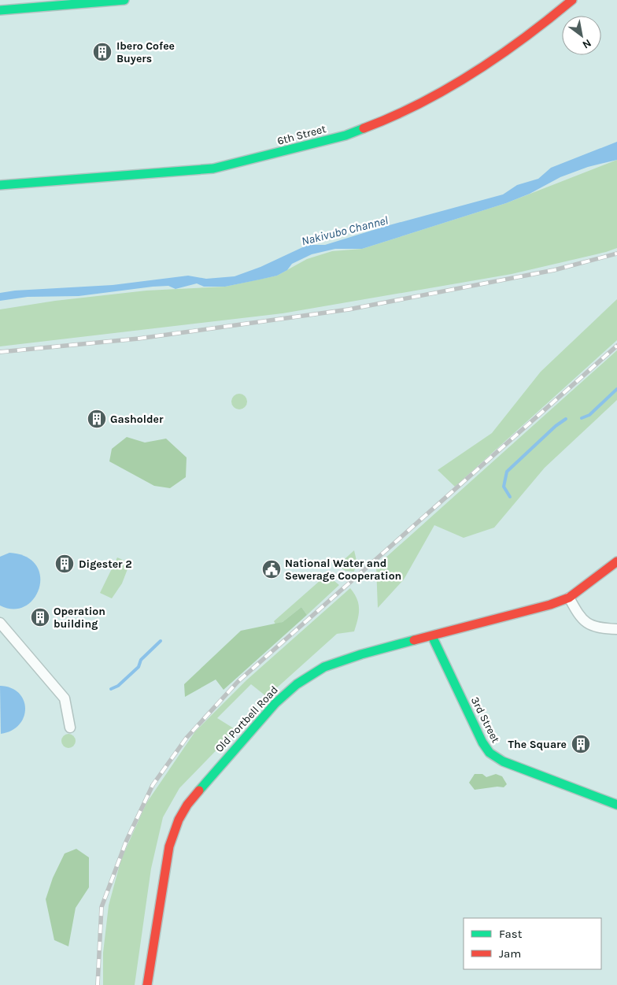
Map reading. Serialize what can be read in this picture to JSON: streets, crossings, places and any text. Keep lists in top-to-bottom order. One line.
{"streets":{"street":["6th Street","Old Portbell Road","3rd Street"]},"crossings":[["Old Portbell Road","3rd Street"]],"water":["Nakivubo Channel"],"places":{"building":["Ibero Cofee Buyers","Gasholder","Digester 2","Operation building","The Square"],"public building":["National Water and Sewerage Cooperation"]},"legend":["Fast","Jam"],"north":"bottom right"}
